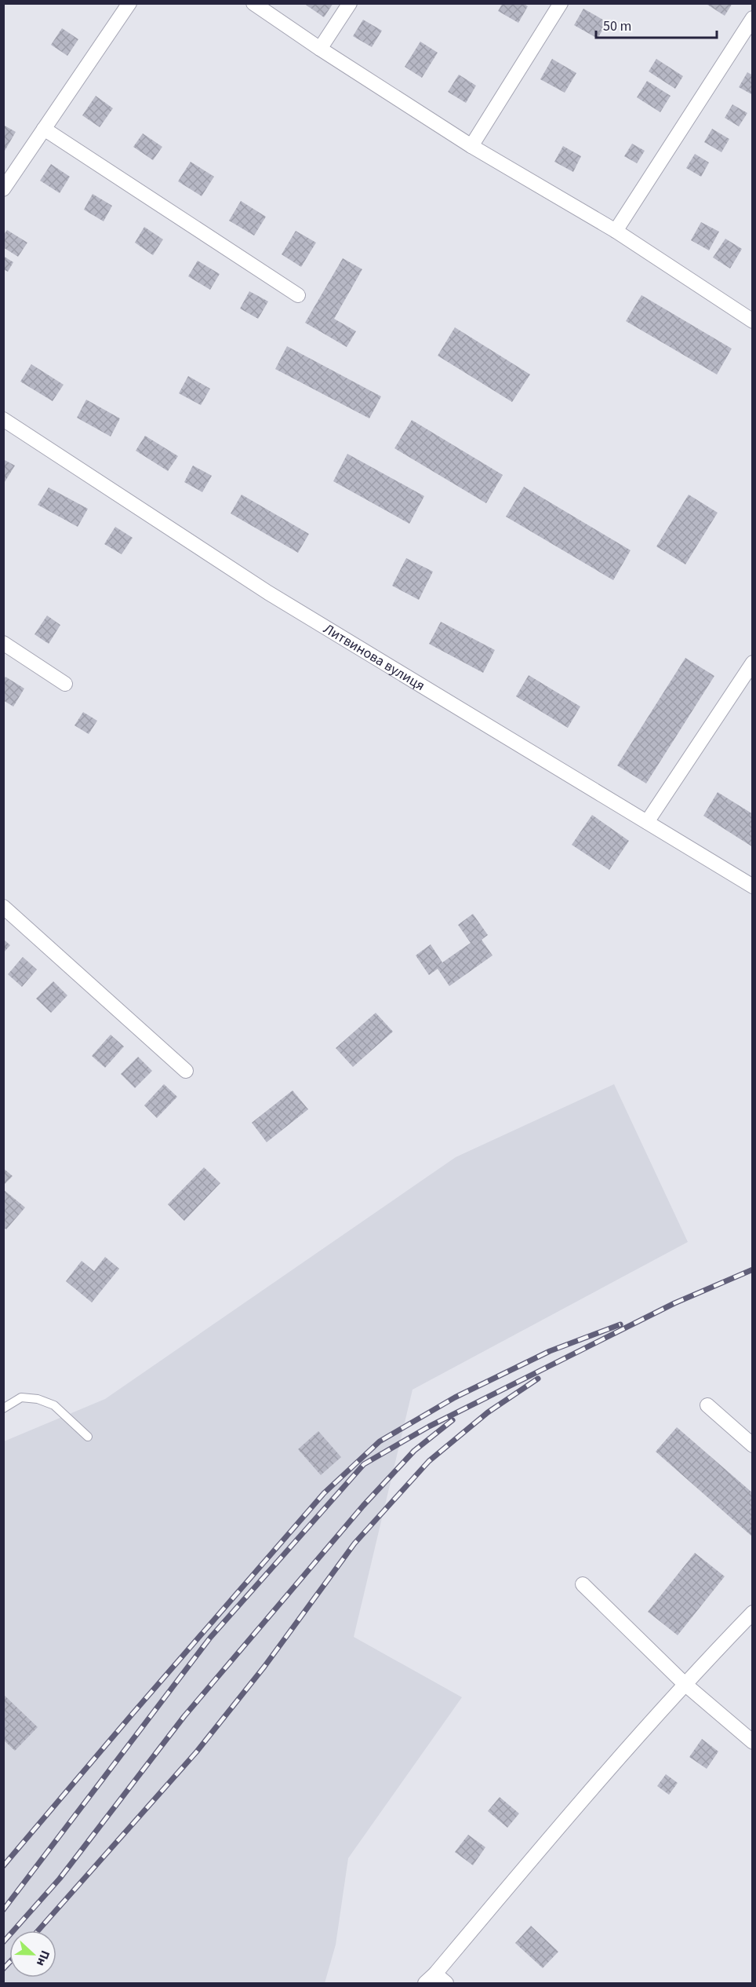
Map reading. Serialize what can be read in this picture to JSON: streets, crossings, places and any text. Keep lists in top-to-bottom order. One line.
{"streets":{"street":["Литвинова вулиця"]},"scale_bar":"50 m","north":"right"}
